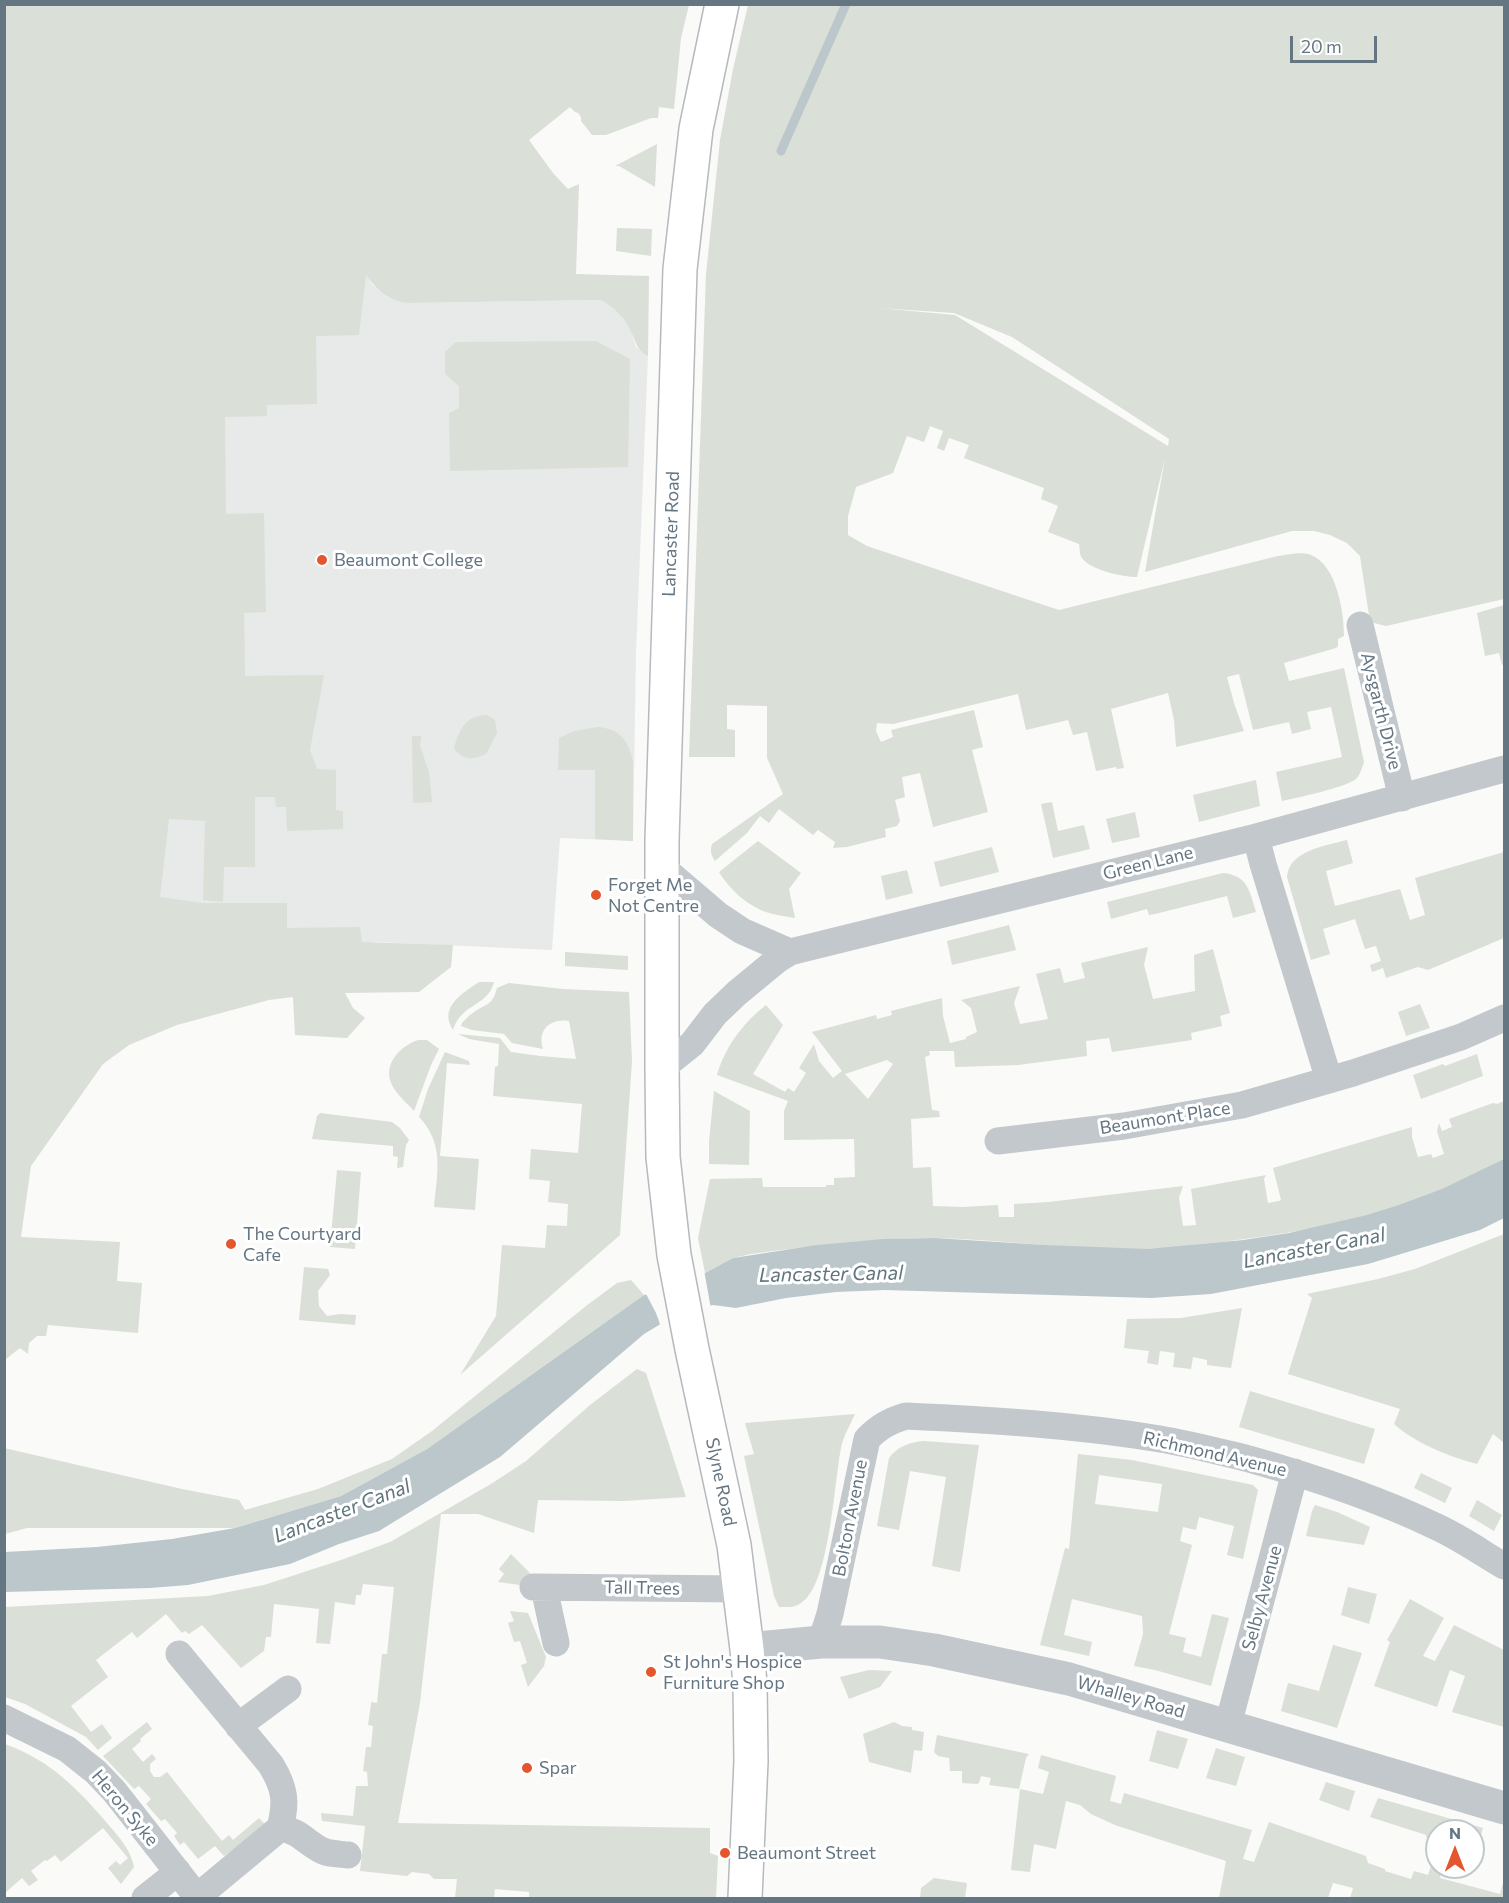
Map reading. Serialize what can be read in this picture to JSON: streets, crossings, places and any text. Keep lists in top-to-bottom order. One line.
{"streets":{"main road":["Lancaster Road","Slyne Road"],"street":["Aysgarth Drive","Green Lane","Beaumont Place","Richmond Avenue","Bolton Avenue","Tall Trees","Selby Avenue","Whalley Road","Heron Syke"]},"crossings":[["Lancaster Road","Green Lane"],["Lancaster Road","Slyne Road"],["Aysgarth Drive","Green Lane"],["Green Lane","Slyne Road"],["Richmond Avenue","Bolton Avenue"],["Richmond Avenue","Selby Avenue"],["Slyne Road","Tall Trees"],["Slyne Road","Whalley Road"],["Bolton Avenue","Whalley Road"],["Selby Avenue","Whalley Road"]],"water":["Lancaster Canal"],"places":["Beaumont College","Forget Me Not Centre","The Courtyard Cafe","St John's Hospice Furniture Shop","Spar","Beaumont Street"],"scale_bar":"20 m","north":"top"}
